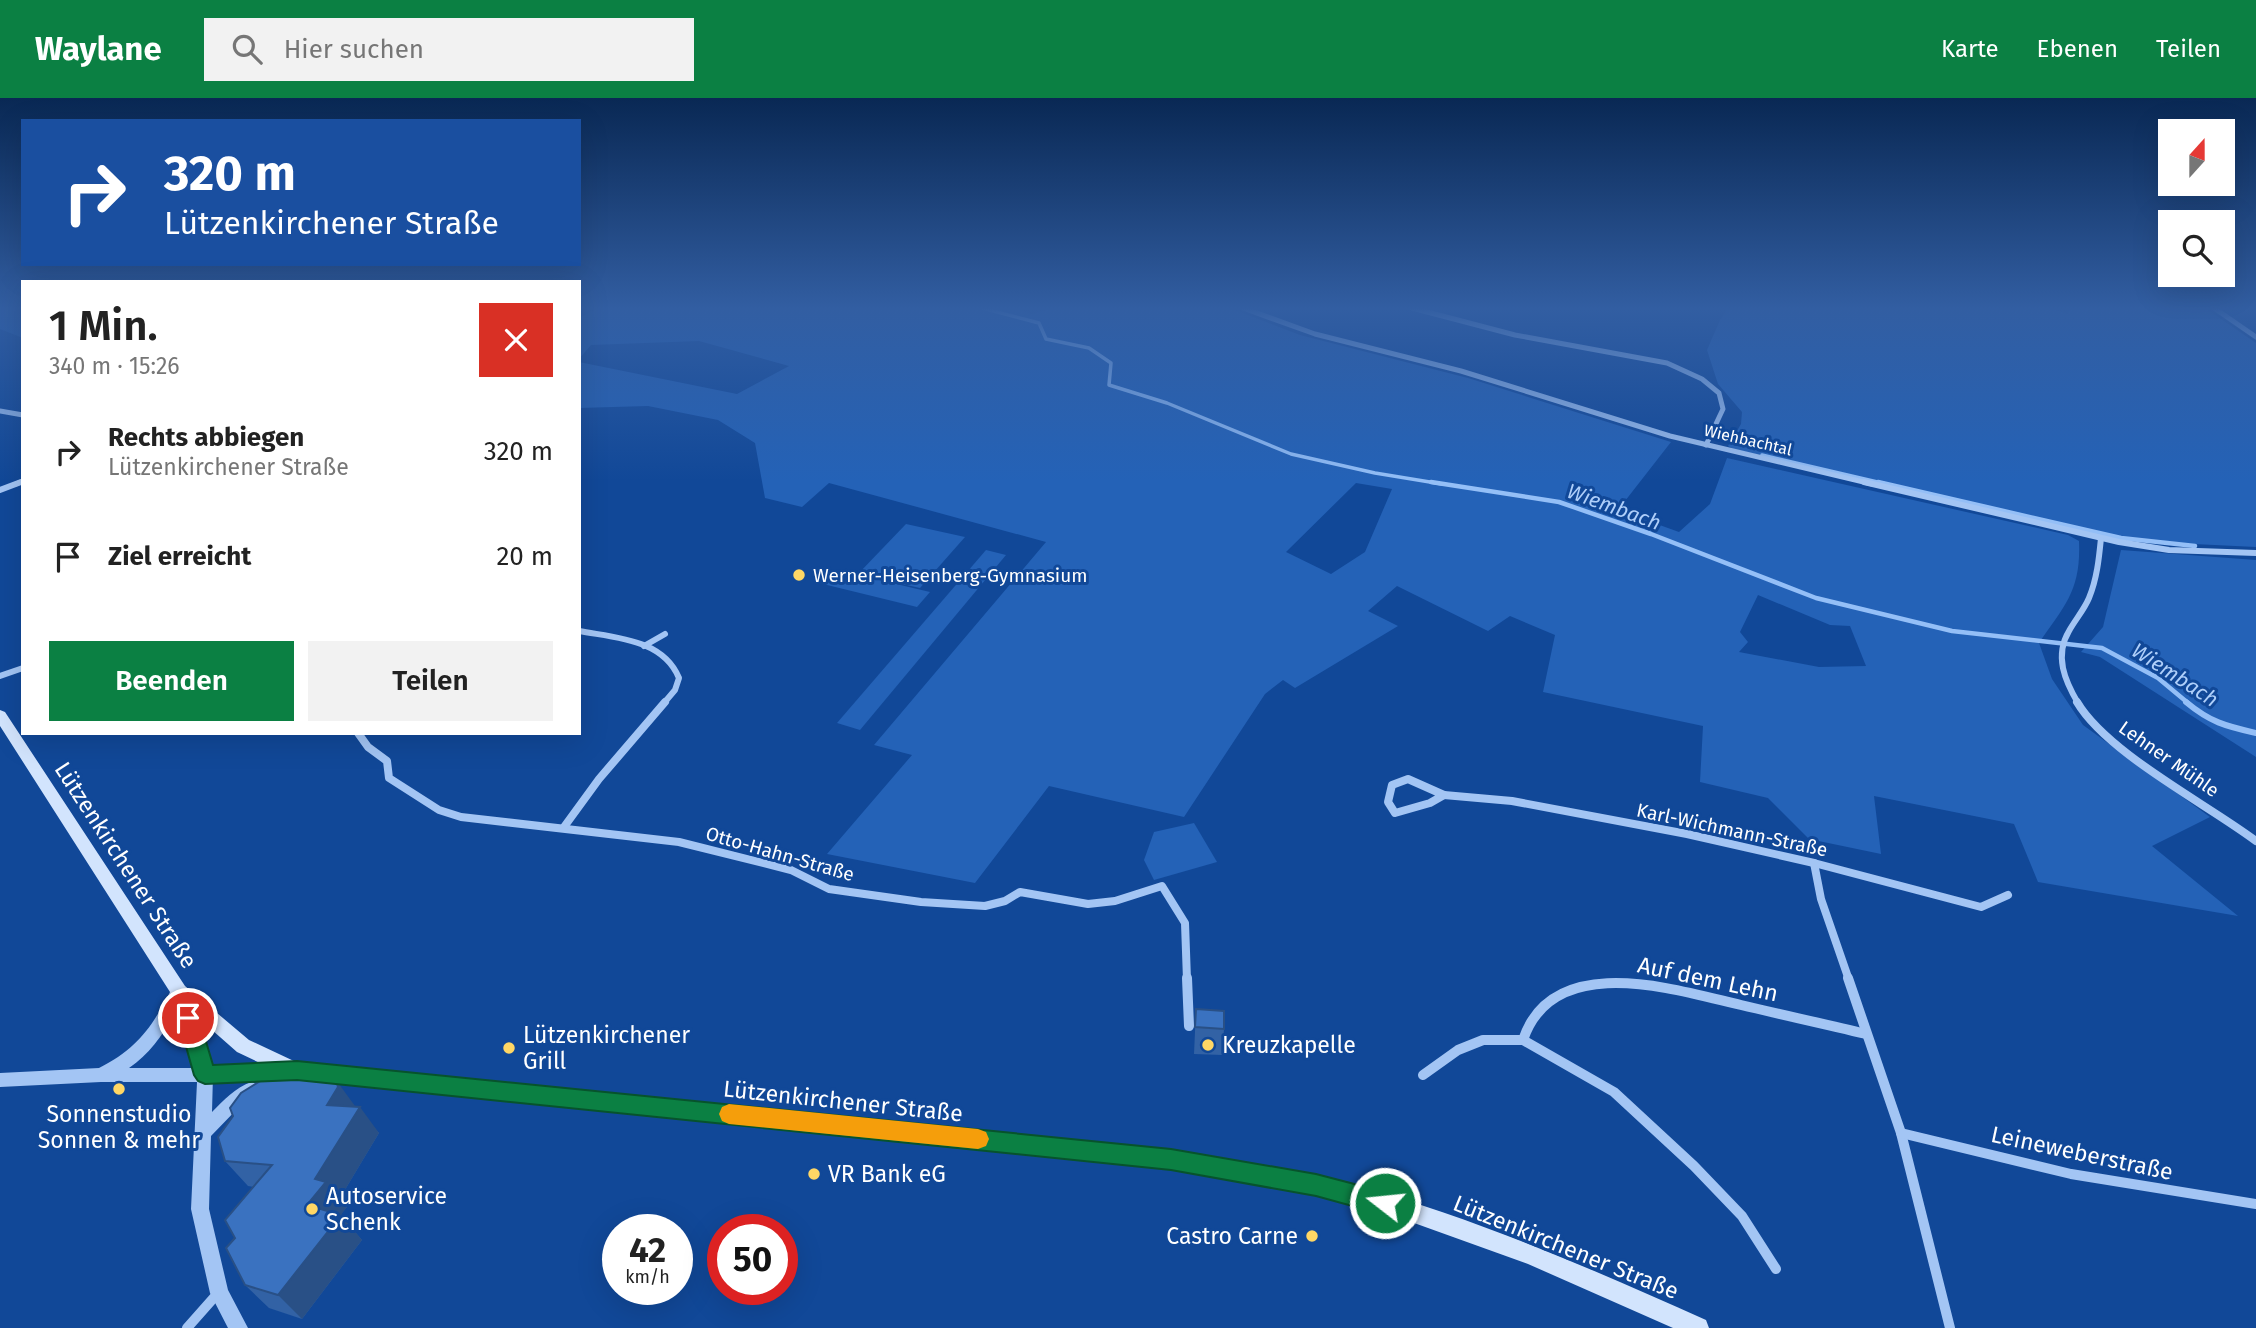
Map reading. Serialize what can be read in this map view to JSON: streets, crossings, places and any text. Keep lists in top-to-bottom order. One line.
{"streets":{"main road":["Lützenkirchener Straße"],"street":["Wiehbachtal","Lehner Mühle","Karl-Wichmann-Straße","Otto-Hahn-Straße","Auf dem Lehn","Leineweberstraße"]},"crossings":[["Wiehbachtal","Lehner Mühle"]],"water":["Wiembach"],"places":["Werner-Heisenberg-Gymnasium","Kreuzkapelle","Lützenkirchener Grill","Sonnenstudio Sonnen & mehr","VR Bank eG","Autoservice Schenk","Castro Carne"],"north":"top","page":{"header":"Waylane","search":"Hier suchen","nav":["Karte","Ebenen","Teilen"],"turn":["320 m","Lützenkirchener Straße"],"heading":["1 Min.","340 m · 15:26"],"list":[{"name":"Rechts abbiegen","note":"Lützenkirchener Straße","value":"320 m"},{"name":"Ziel erreicht","value":"20 m"}],"buttons":["Beenden","Teilen"],"speed":"42 km/h","limit":"50"}}
